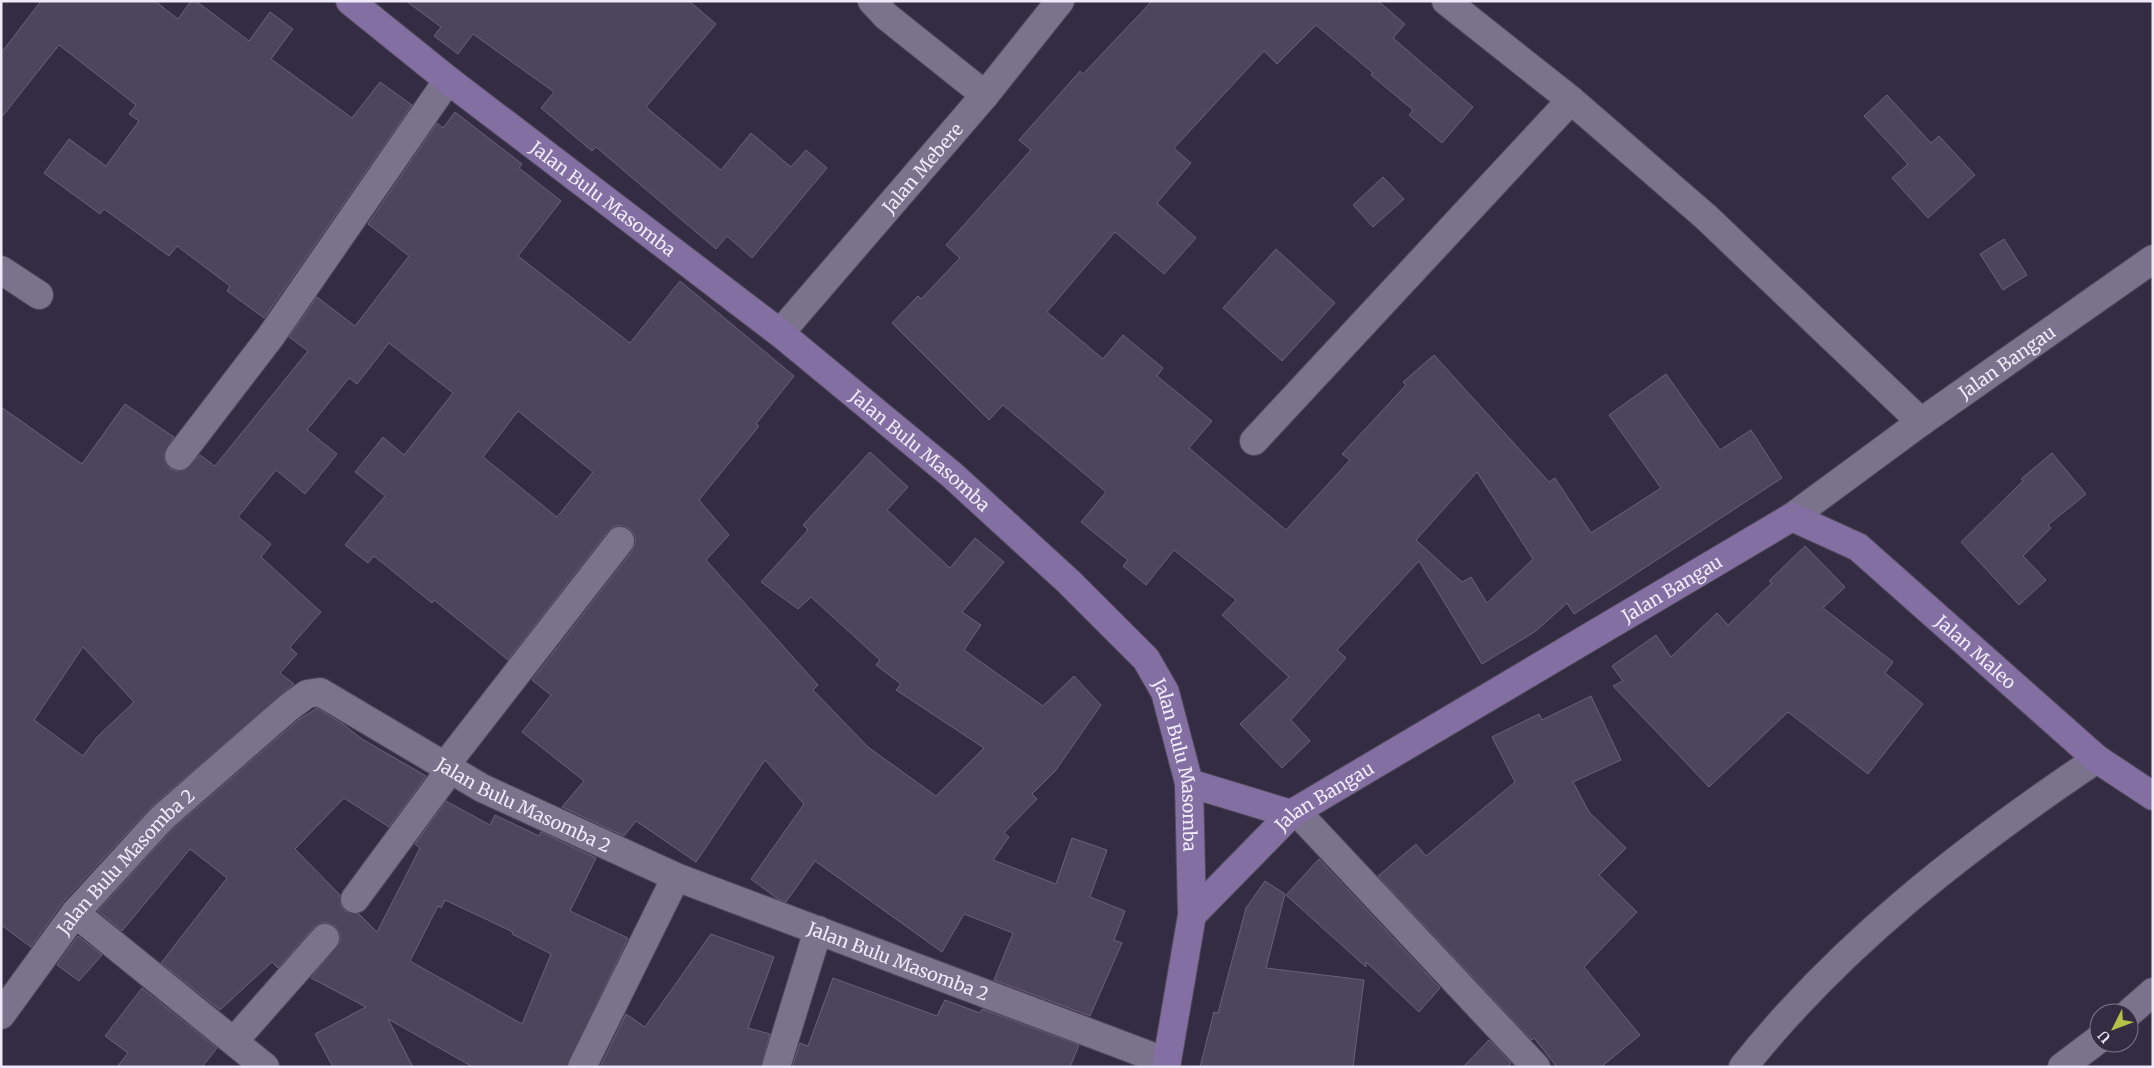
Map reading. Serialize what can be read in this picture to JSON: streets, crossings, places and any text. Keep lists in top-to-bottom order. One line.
{"streets":{"street":["Jalan Mebere","Jalan Bulu Masomba","Jalan Bangau","Jalan Maleo","Jalan Bulu Masomba 2"]},"crossings":[["Jalan Mebere","Jalan Bulu Masomba"],["Jalan Bulu Masomba","Jalan Bangau"],["Jalan Bulu Masomba","Jalan Bulu Masomba 2"],["Jalan Bangau","Jalan Maleo"]],"north":"bottom left"}
